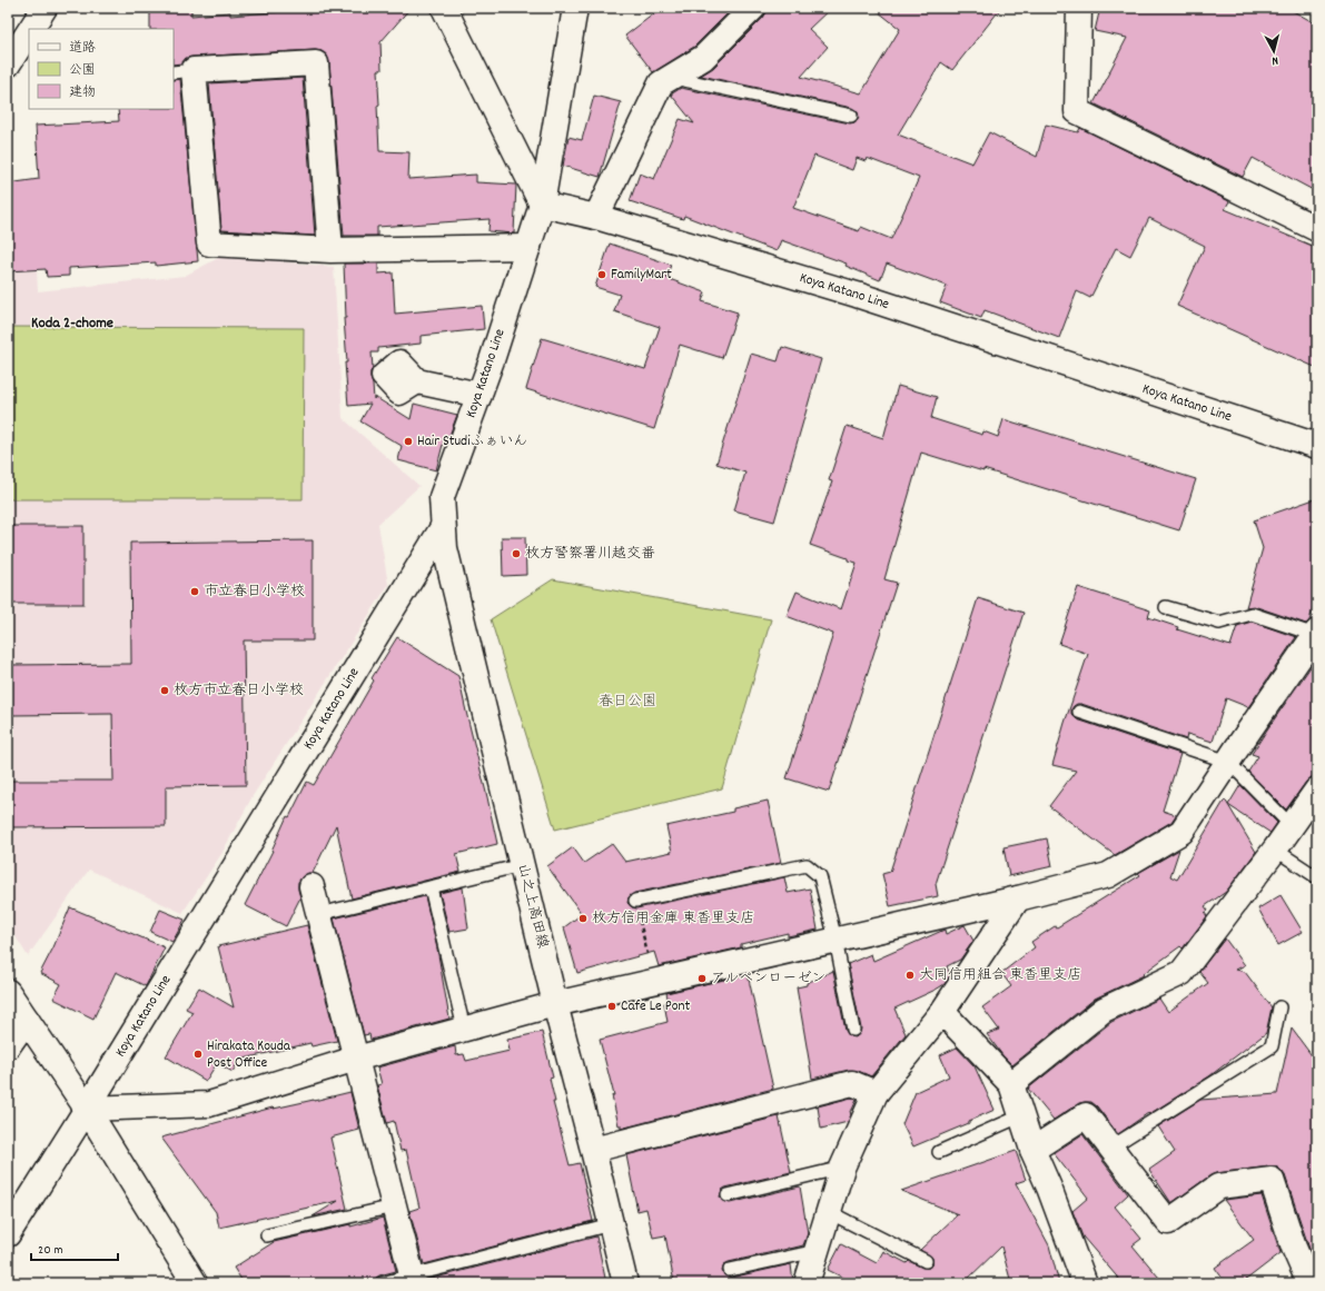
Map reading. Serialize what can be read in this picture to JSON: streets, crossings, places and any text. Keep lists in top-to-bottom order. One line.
{"streets":{"street":["Koya Katano Line","山之上高田線"]},"crossings":[["Koya Katano Line","山之上高田線"]],"districts":["Koda 2-chome"],"parks":["春日公園"],"places":["FamilyMart","Hair Studiふぁいん","枚方警察署川越交番","市立春日小学校","枚方市立春日小学校","枚方信用金庫 東香里支店","大同信用組合 東香里支店","アルペンローゼン","Cafe Le Pont","Hirakata Kouda Post Office"],"legend":["道路","公園","建物"],"scale_bar":"20 m","north":"bottom"}
